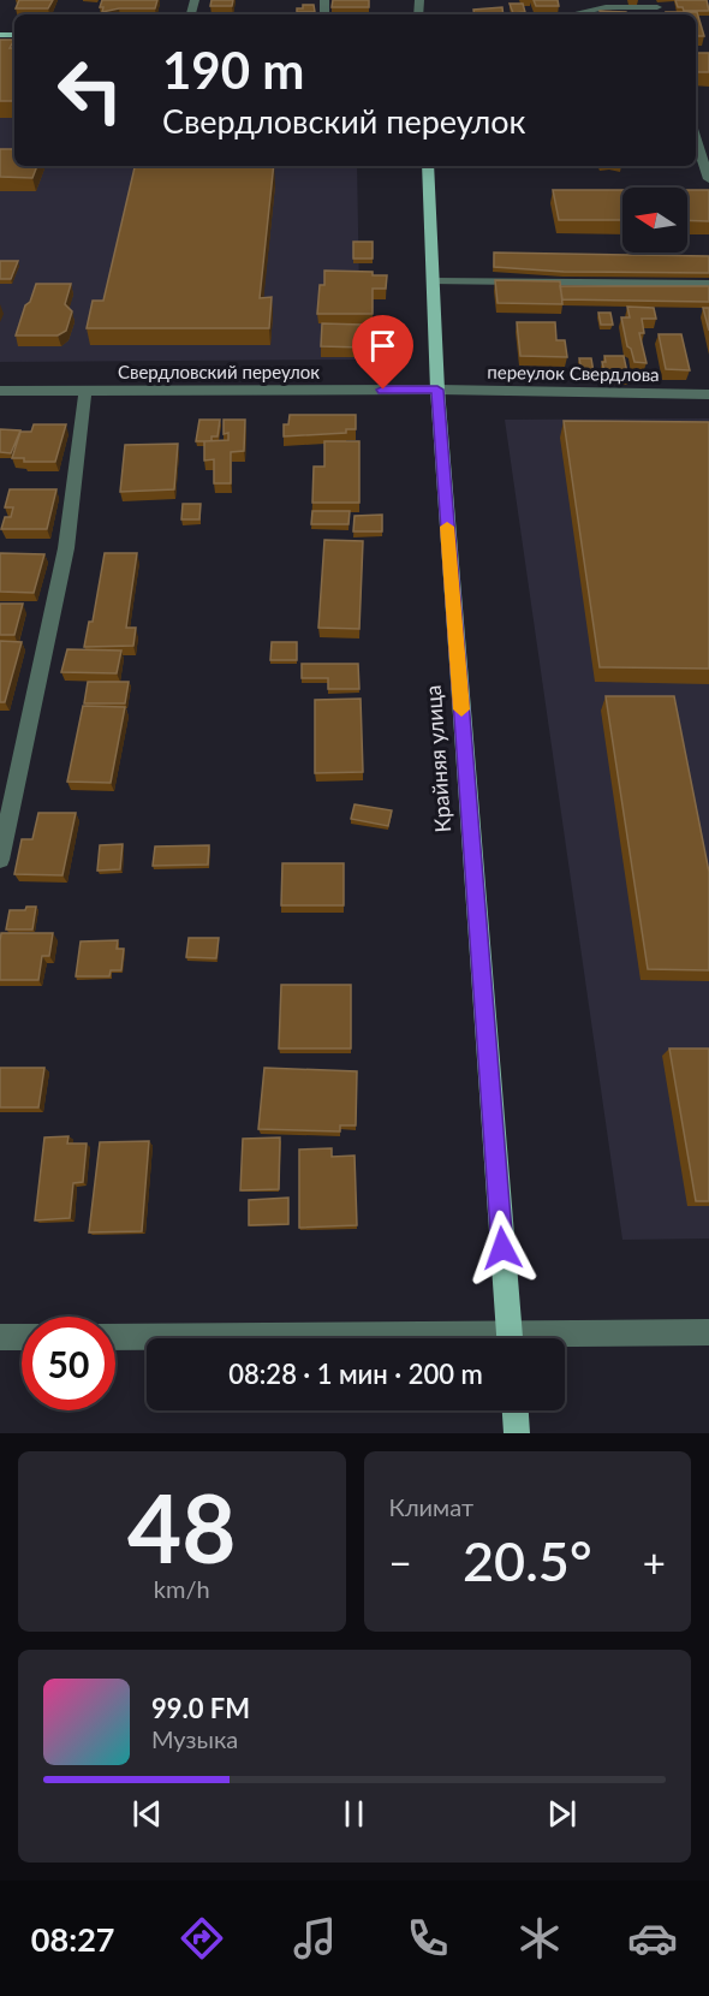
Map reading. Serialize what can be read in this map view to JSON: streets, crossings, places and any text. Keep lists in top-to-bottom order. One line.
{"streets":{"main road":["Крайняя улица"],"street":["Свердловский переулок","переулок Свердлова"]},"crossings":[["Свердловский переулок","переулок Свердлова"],["Свердловский переулок","Крайняя улица"],["переулок Свердлова","Крайняя улица"]],"north":"left","page":{"turn":["190 m","Свердловский переулок"],"limit":"50","trip":"08:28 · 1 мин · 200 m","tile":[["48","km/h"],"Климат"],"heat":["−","20.5°","+"],"song":["99.0 FM","Музыка"],"tabs":"08:27"}}
